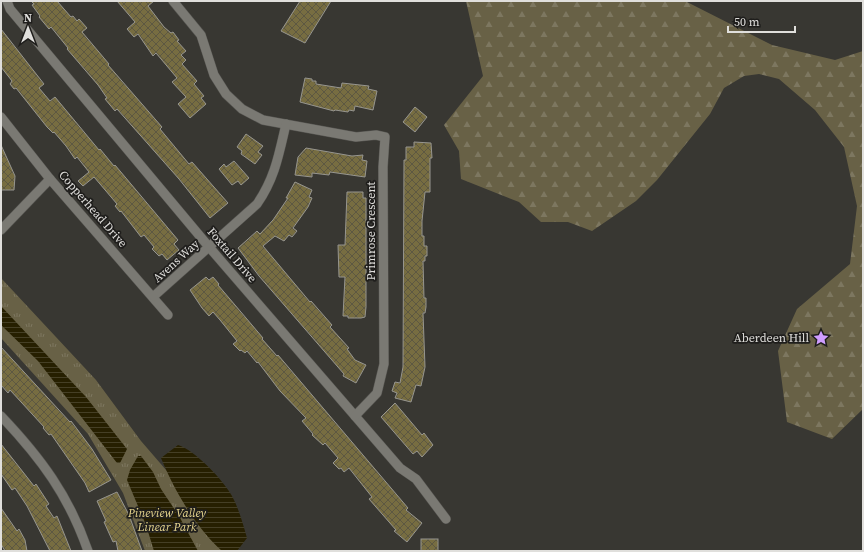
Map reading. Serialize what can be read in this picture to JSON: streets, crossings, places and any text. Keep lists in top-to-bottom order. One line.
{"streets":{"street":["Copperhead Drive","Primrose Crescent","Foxtail Drive","Avens Way"]},"crossings":[["Copperhead Drive","Avens Way"],["Primrose Crescent","Foxtail Drive"],["Primrose Crescent","Avens Way"],["Foxtail Drive","Avens Way"]],"parks":["Pineview Valley Linear Park"],"places":{"place":["Aberdeen Hill"]},"scale_bar":"50 m","north":"top"}
